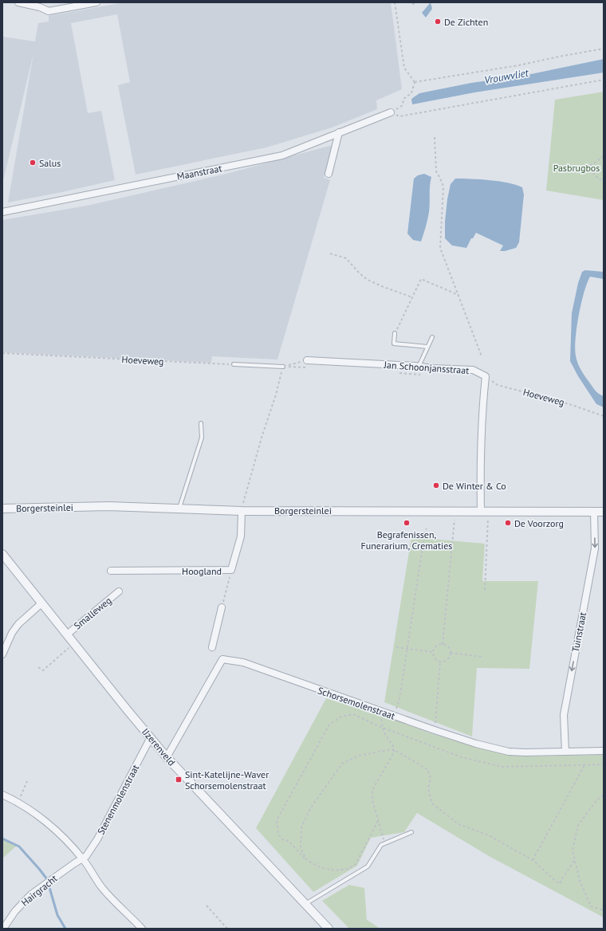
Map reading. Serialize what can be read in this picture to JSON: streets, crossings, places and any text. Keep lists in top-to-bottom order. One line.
{"streets":{"street":["Maanstraat","Jan Schoonjansstraat","Borgersteinlei","Hoogland","Smalleweg","Tuinstraat","Schorsemolenstraat","IJzerenveld","Stenenmolenstraat","Hairgracht"],"path":["Hoeveweg"]},"crossings":[["Hoeveweg","Jan Schoonjansstraat"],["Borgersteinlei","Hoogland"],["Borgersteinlei","Tuinstraat"],["Smalleweg","IJzerenveld"],["Tuinstraat","Schorsemolenstraat"],["Schorsemolenstraat","IJzerenveld"],["IJzerenveld","Stenenmolenstraat"],["Stenenmolenstraat","Hairgracht"]],"one_way":["Tuinstraat"],"water":["Vrouwvliet"],"parks":["Pasbrugbos"],"places":{"other":["De Zichten","Salus","De Winter & Co","Begrafenissen, Funerarium, Crematies","De Voorzorg"],"transit":["Sint-Katelijne-Waver Schorsemolenstraat"]}}
